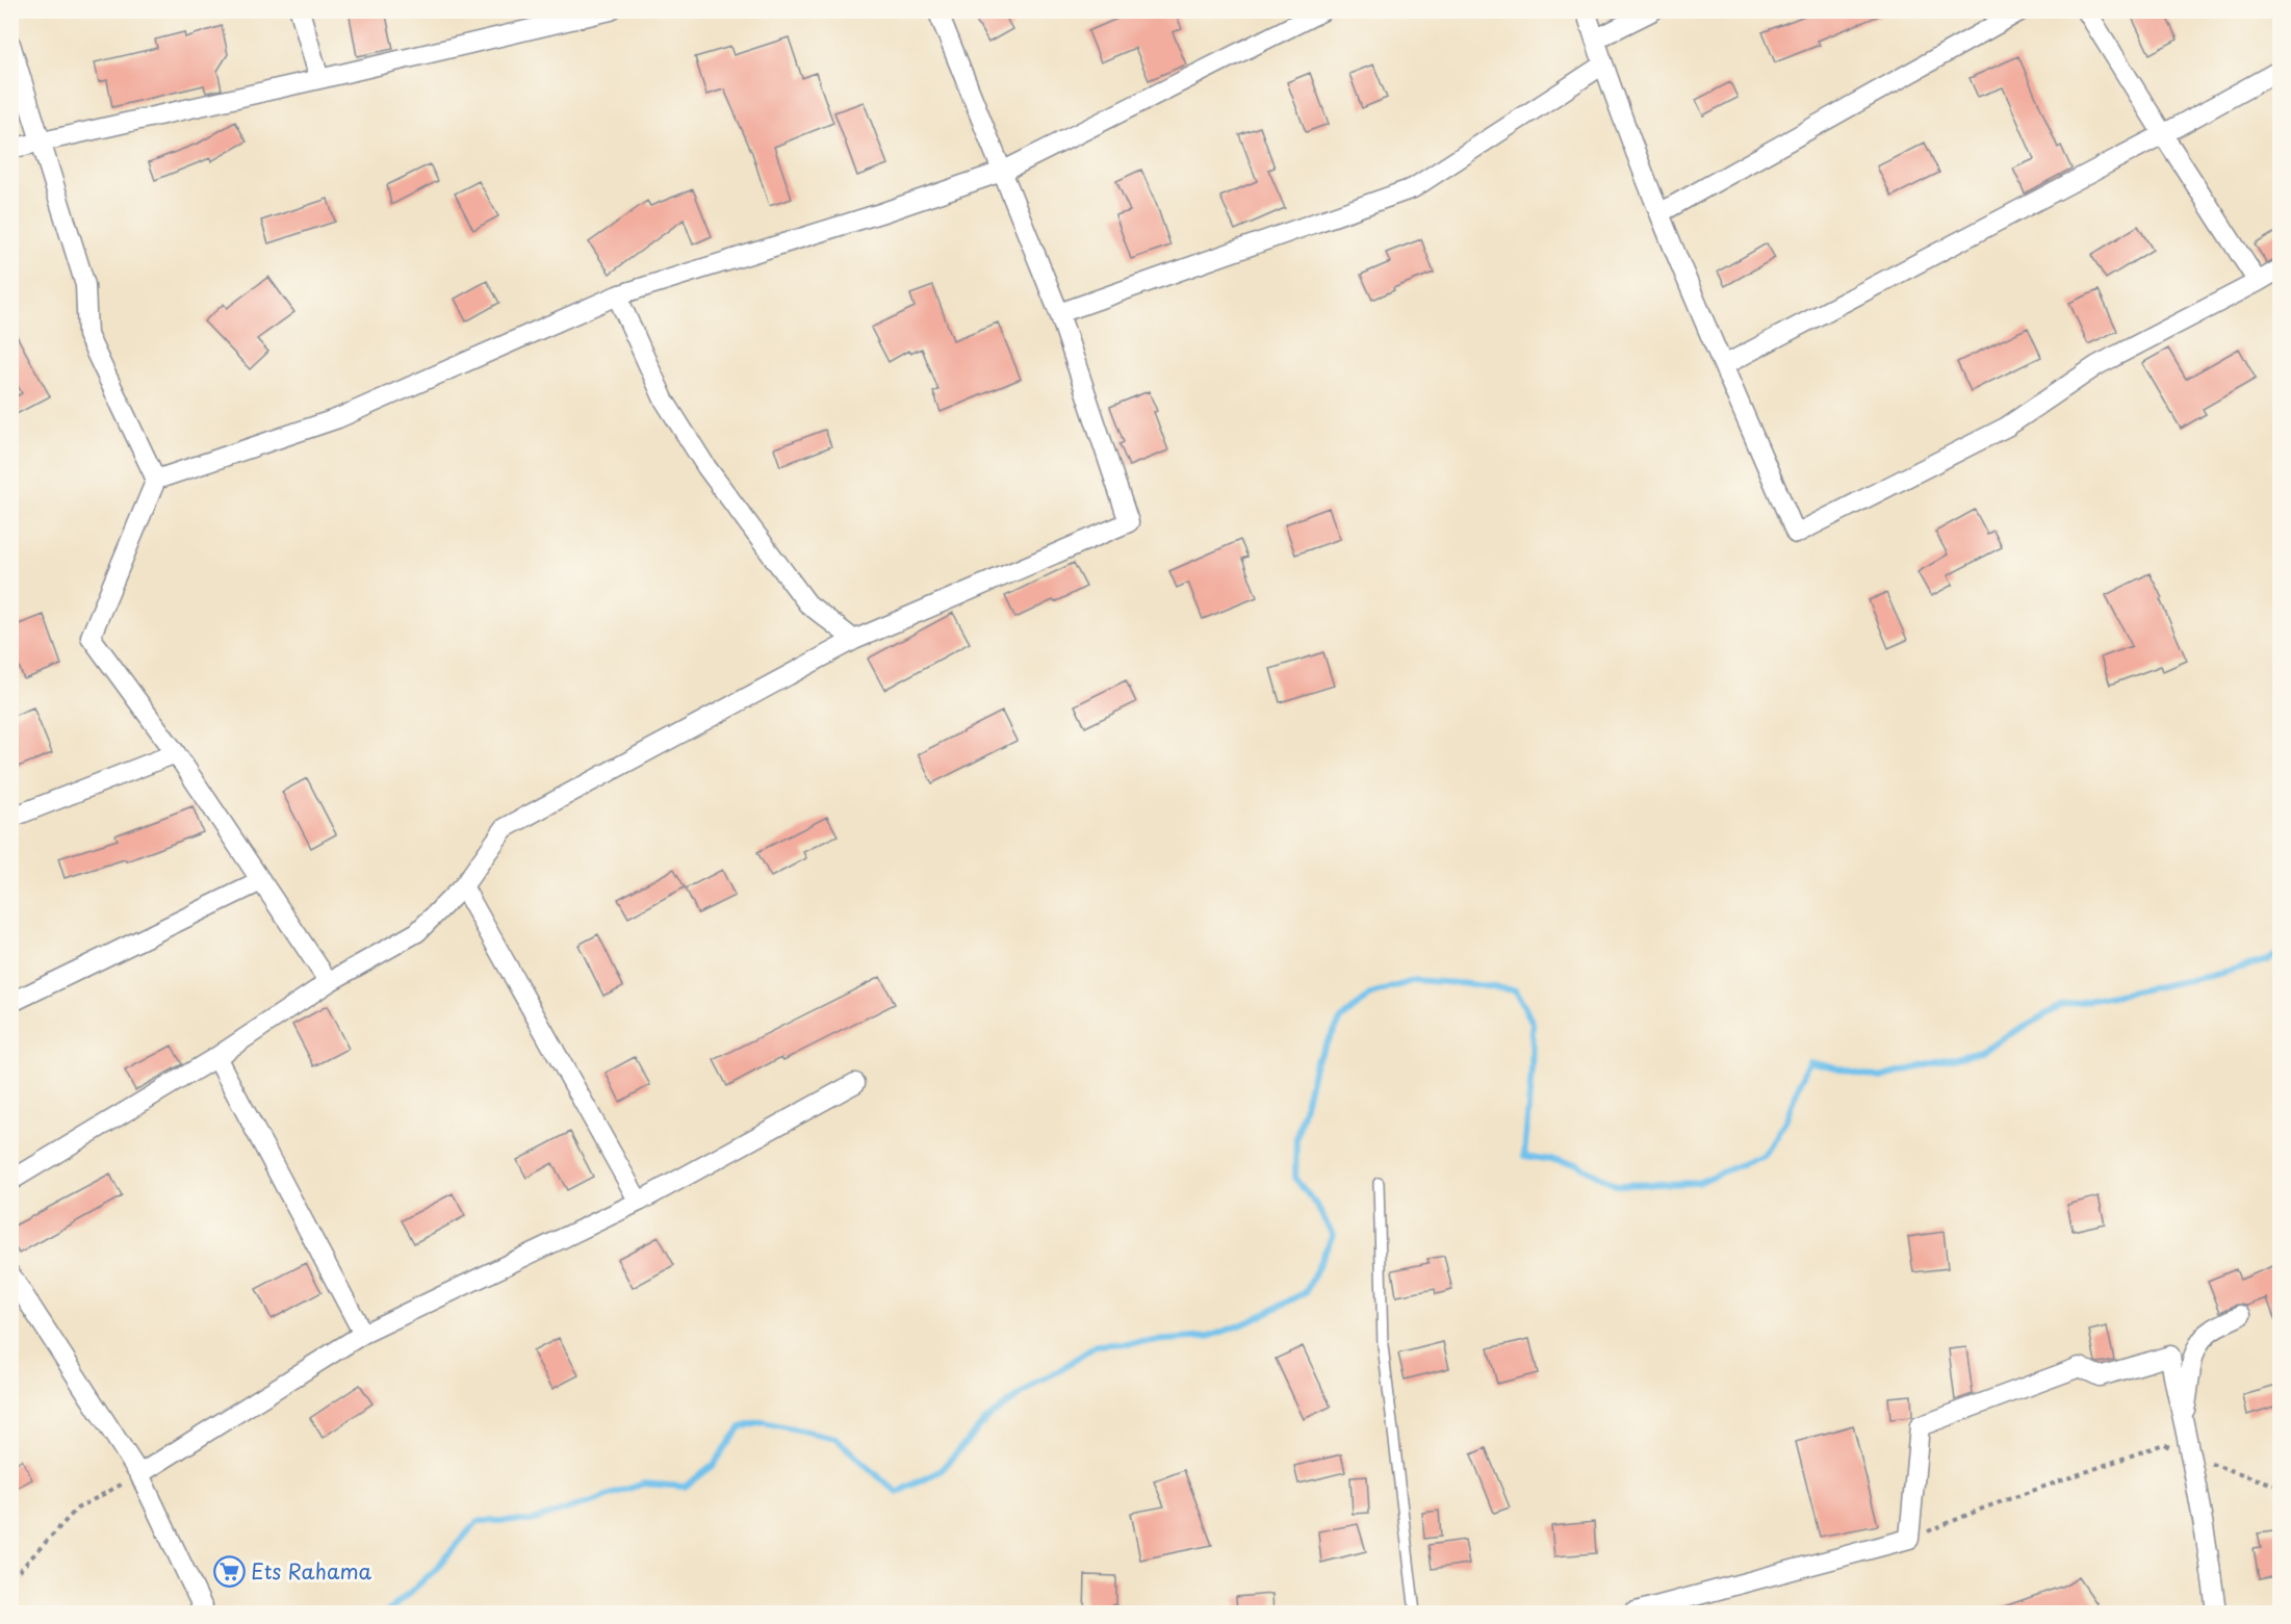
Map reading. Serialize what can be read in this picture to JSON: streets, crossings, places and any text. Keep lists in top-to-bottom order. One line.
{"places":{"supermarket":["Ets Rahama"]}}
